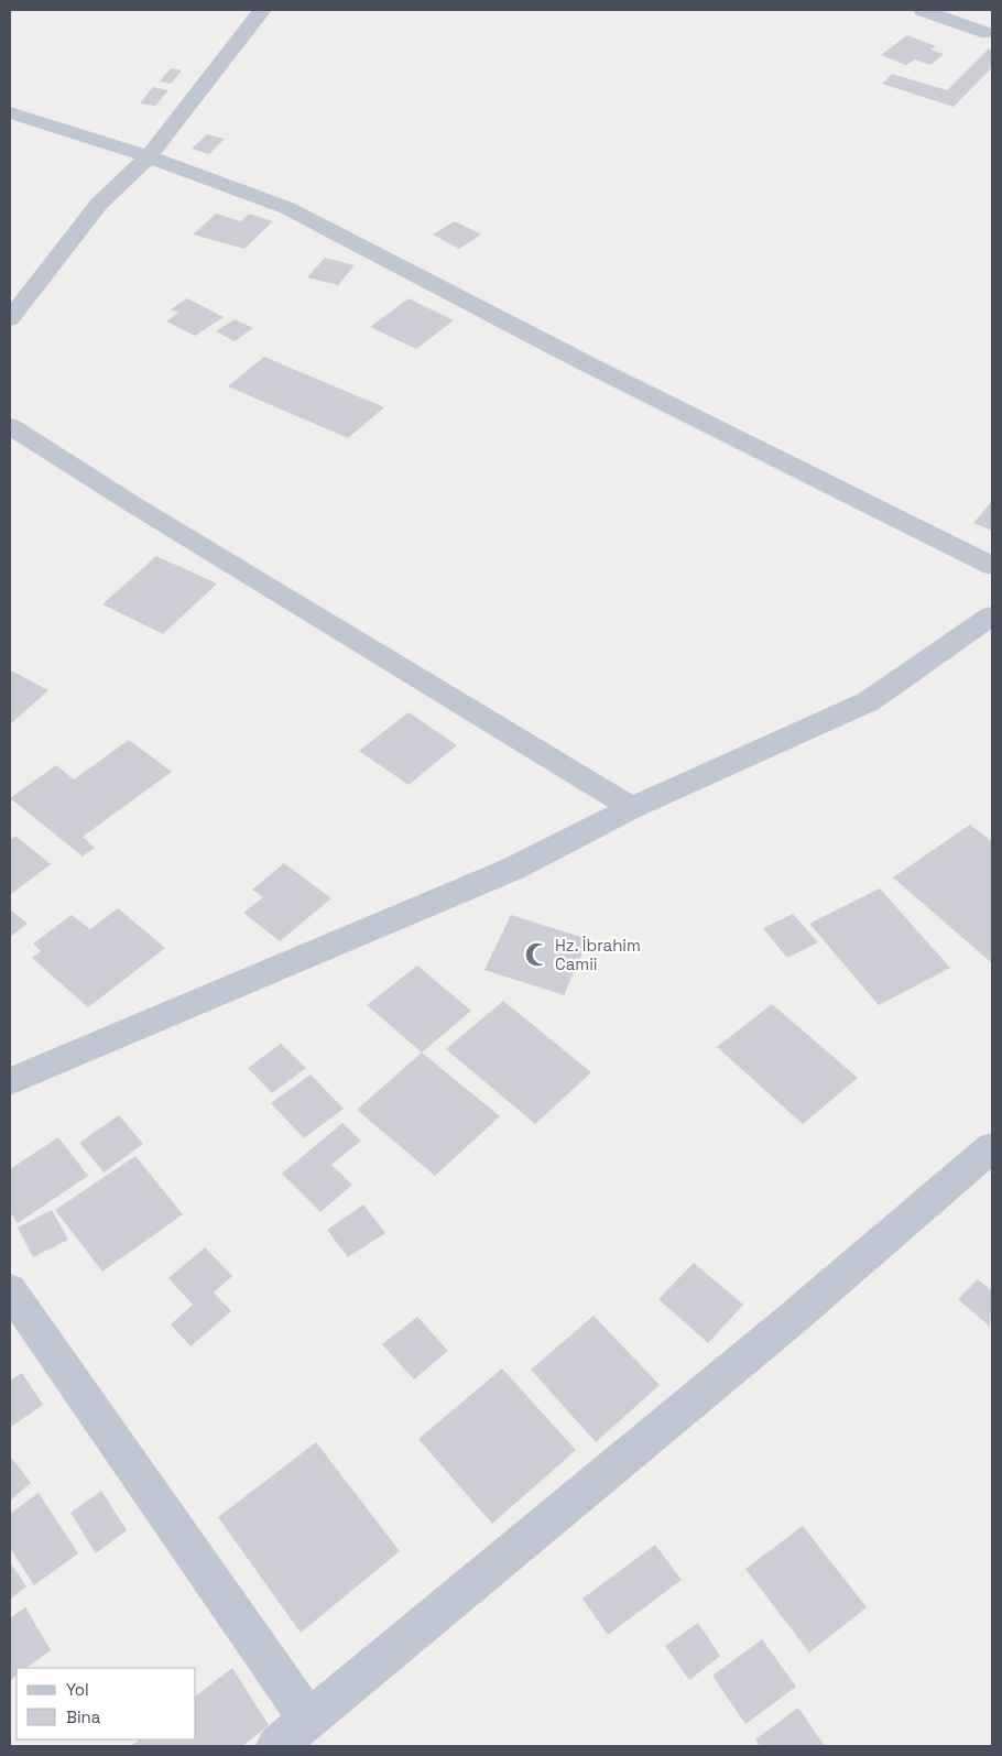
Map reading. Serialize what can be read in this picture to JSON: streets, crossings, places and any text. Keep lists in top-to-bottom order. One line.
{"places":{"mosque":["Hz. İbrahim Camii"]},"legend":["Yol","Bina"]}
